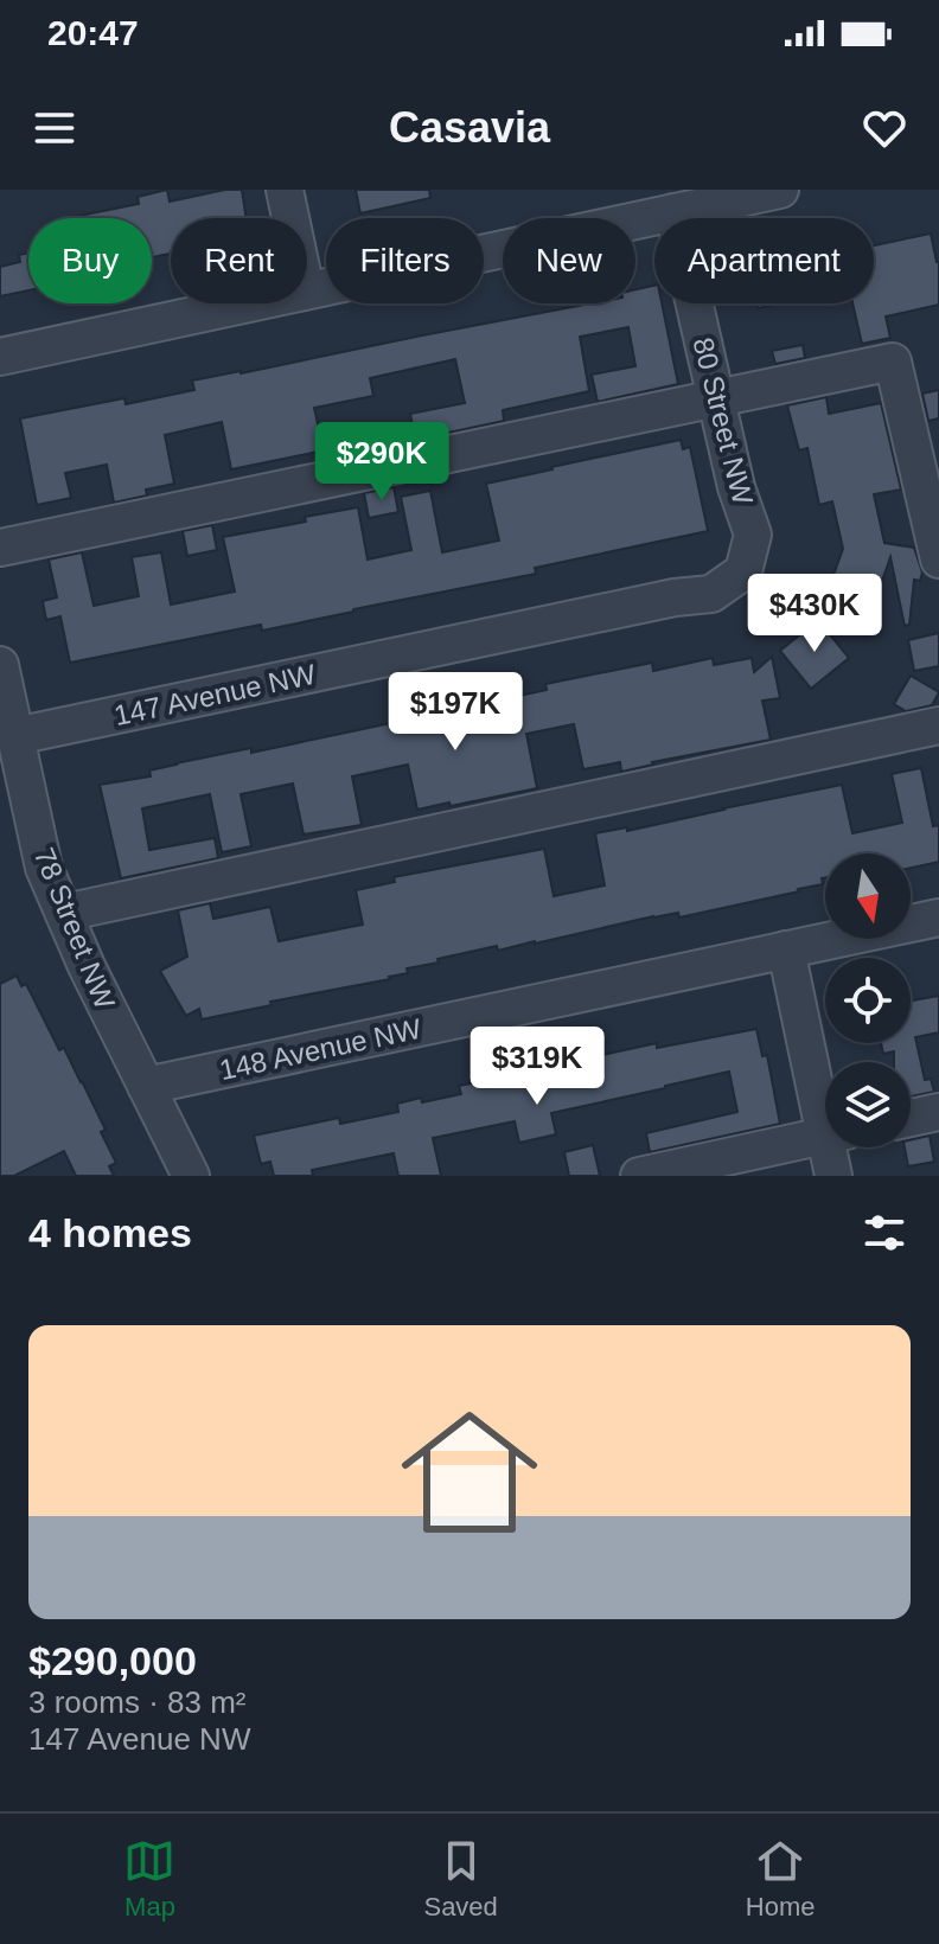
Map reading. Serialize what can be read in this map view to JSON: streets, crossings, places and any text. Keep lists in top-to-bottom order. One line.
{"streets":{"street":["80 Street NW","147 Avenue NW","78 Street NW","148 Avenue NW"]},"crossings":[["80 Street NW","147 Avenue NW"],["147 Avenue NW","78 Street NW"],["78 Street NW","148 Avenue NW"]],"north":"bottom","page":{"status":"20:47","header":"Casavia","chip":["Buy","Rent","Filters","New","Apartment"],"price":["$290K","$430K","$197K","$319K"],"heading":"4 homes","list":[{"name":"$290,000","note":"3 rooms · 83 m² · 147 Avenue NW"}],"tabs":["Map","Saved","Home"]}}
